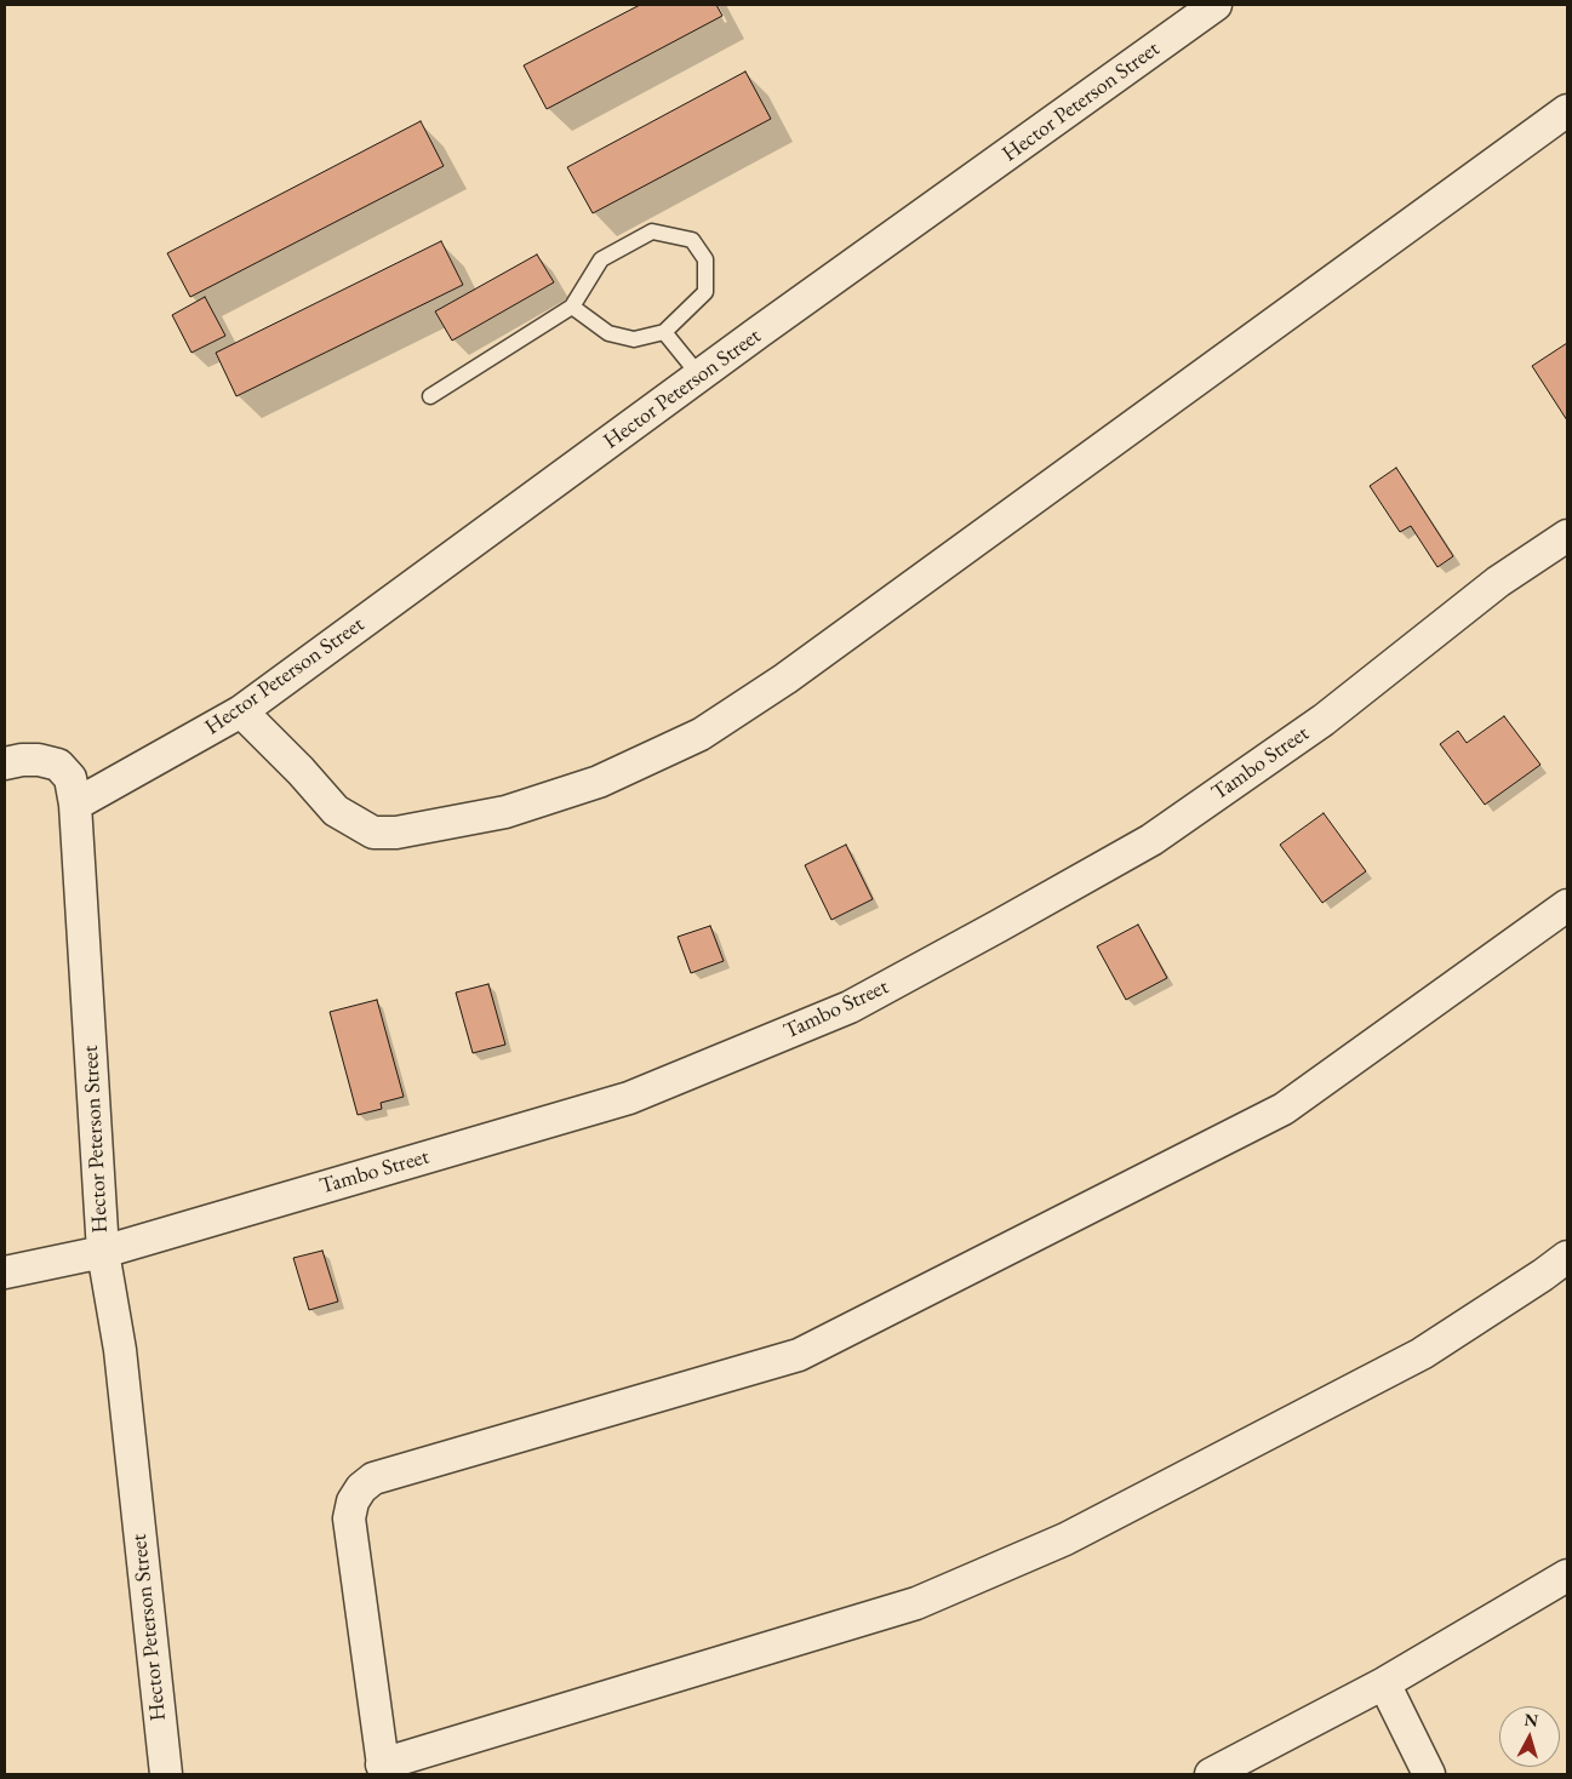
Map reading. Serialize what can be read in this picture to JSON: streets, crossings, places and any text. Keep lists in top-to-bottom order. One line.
{"streets":{"street":["Hector Peterson Street","Tambo Street"]},"crossings":[["Hector Peterson Street","Tambo Street"]],"north":"top"}
